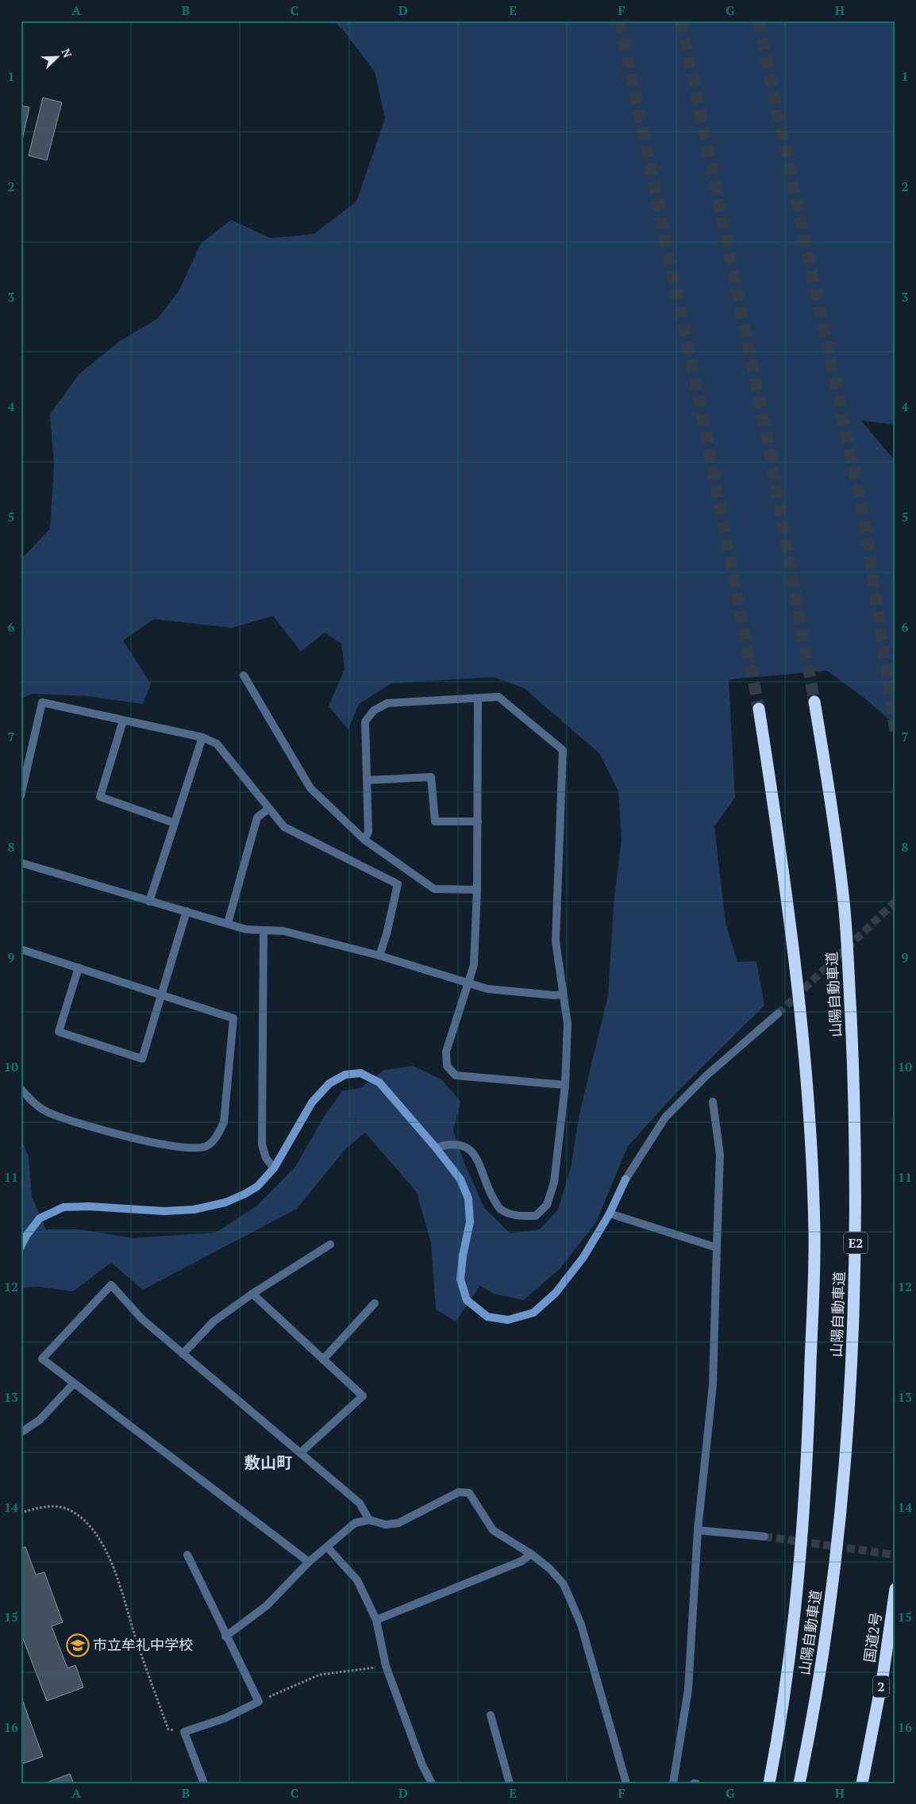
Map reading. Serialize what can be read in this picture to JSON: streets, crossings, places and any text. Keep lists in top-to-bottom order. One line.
{"streets":{"highway":["山陽自動車道","E2","国道2号","2"]},"districts":["敷山町"],"places":{"school or university":["市立牟礼中学校"]},"north":"top right","grid":{"columns":["A","B","C","D","E","F","G","H"],"rows":["1","2","3","4","5","6","7","8","9","10","11","12","13","14","15","16"]}}
